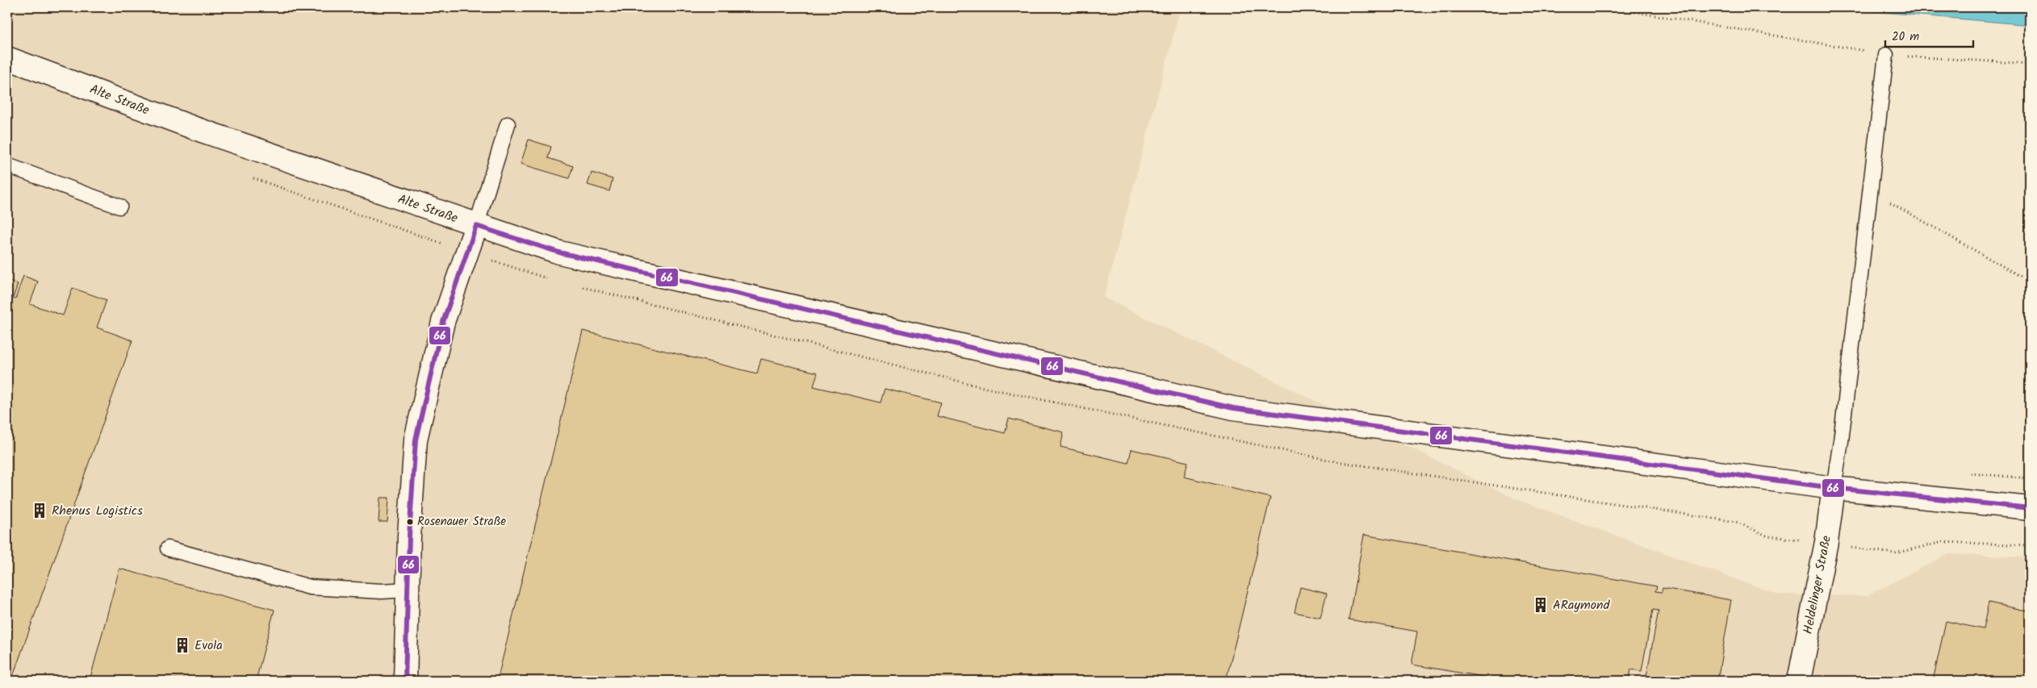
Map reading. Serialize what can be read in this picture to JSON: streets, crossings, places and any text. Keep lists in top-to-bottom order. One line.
{"streets":{"street":["Alte Straße","Heldelinger Straße"]},"crossings":[["Alte Straße","Heldelinger Straße"]],"places":{"building":["Rhenus Logistics","ARaymond","Evola"],"other":["Rosenauer Straße"]},"lines":["transit line 66"],"scale_bar":"20 m"}
